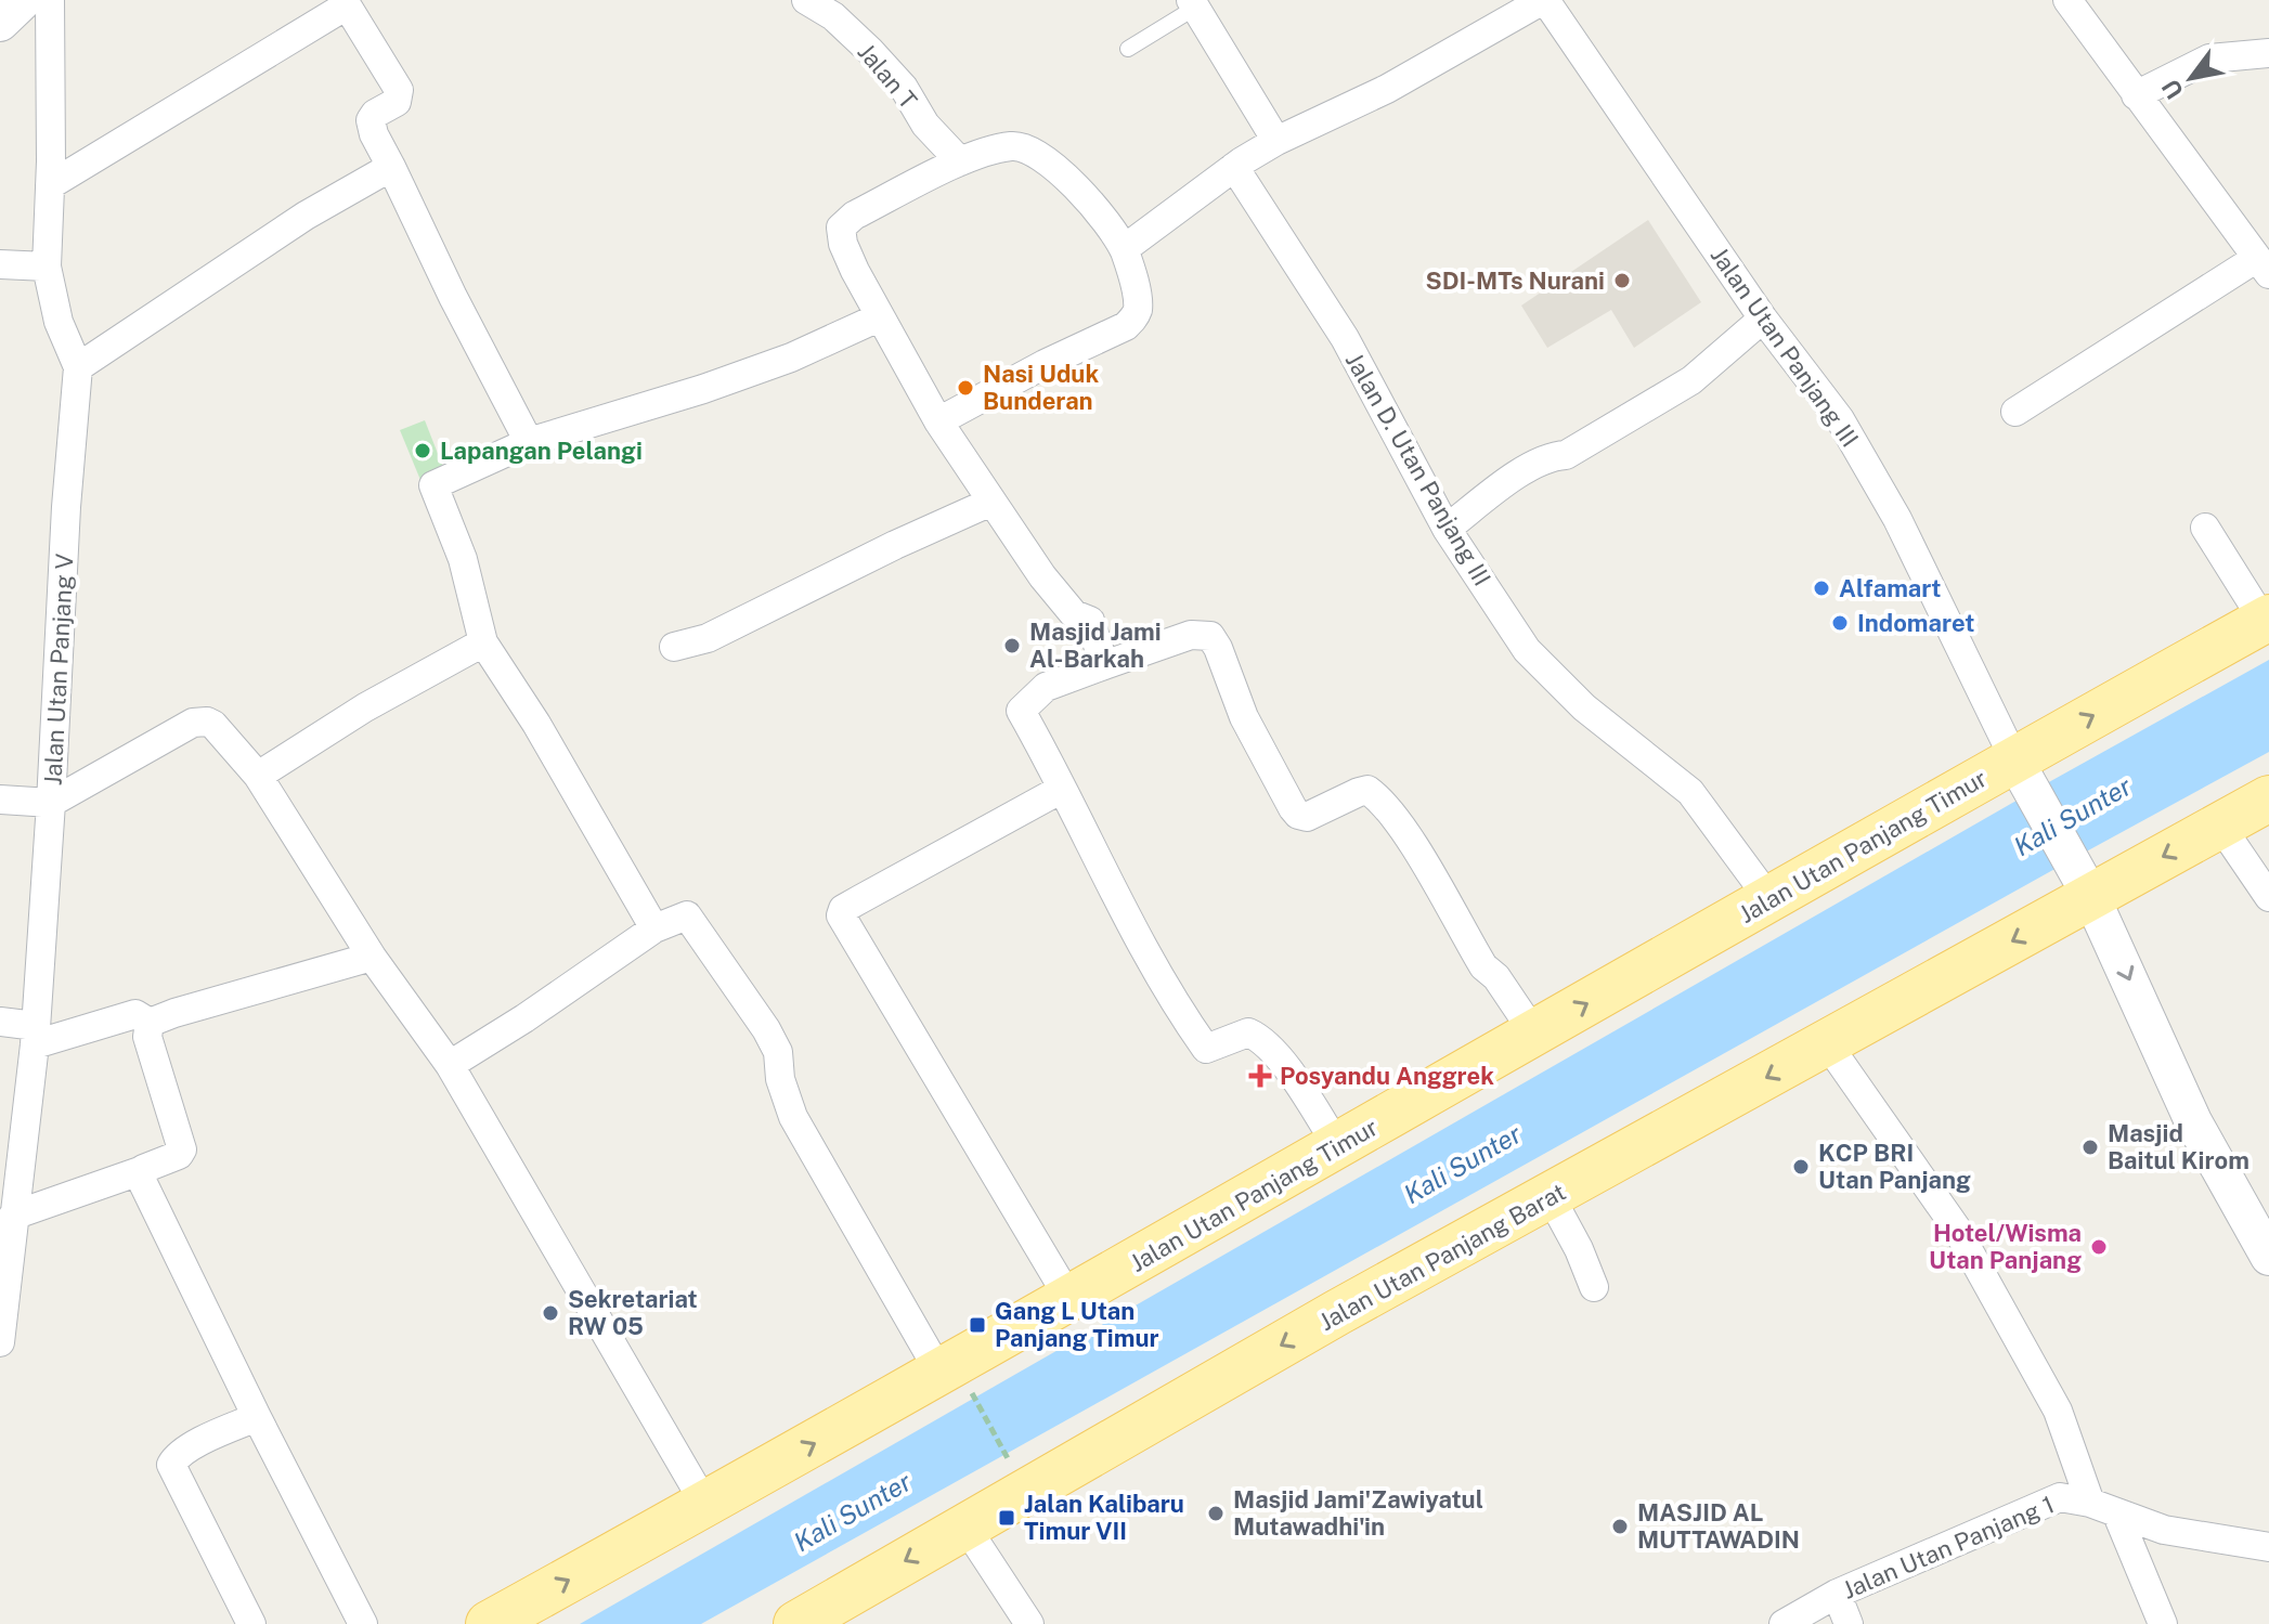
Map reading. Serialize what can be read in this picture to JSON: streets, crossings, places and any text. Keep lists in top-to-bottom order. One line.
{"streets":{"main road":["Jalan Utan Panjang Timur","Jalan Utan Panjang Barat"],"street":["Jalan T","Jalan Utan Panjang III","Jalan D. Utan Panjang III","Jalan Utan Panjang V","Jalan Utan Panjang 1"]},"crossings":[["Jalan Utan Panjang III","Jalan Utan Panjang Timur"],["Jalan D. Utan Panjang III","Jalan Utan Panjang Timur"]],"one_way":["Jalan Utan Panjang Timur","Jalan Utan Panjang Barat"],"water":["Kali Sunter"],"places":{"other":["SDI-MTs Nurani","Nasi Uduk Bunderan","Lapangan Pelangi","Alfamart","Indomaret","Masjid Jami Al-Barkah","Masjid Baitul Kirom","KCP BRI Utan Panjang","Hotel/Wisma Utan Panjang","Sekretariat RW 05","Masjid Jami'Zawiyatul Mutawadhi'in","MASJID AL MUTTAWADIN"],"health":["Posyandu Anggrek"],"transit":["Gang L Utan Panjang Timur","Jalan Kalibaru Timur VII"]},"north":"bottom left"}
